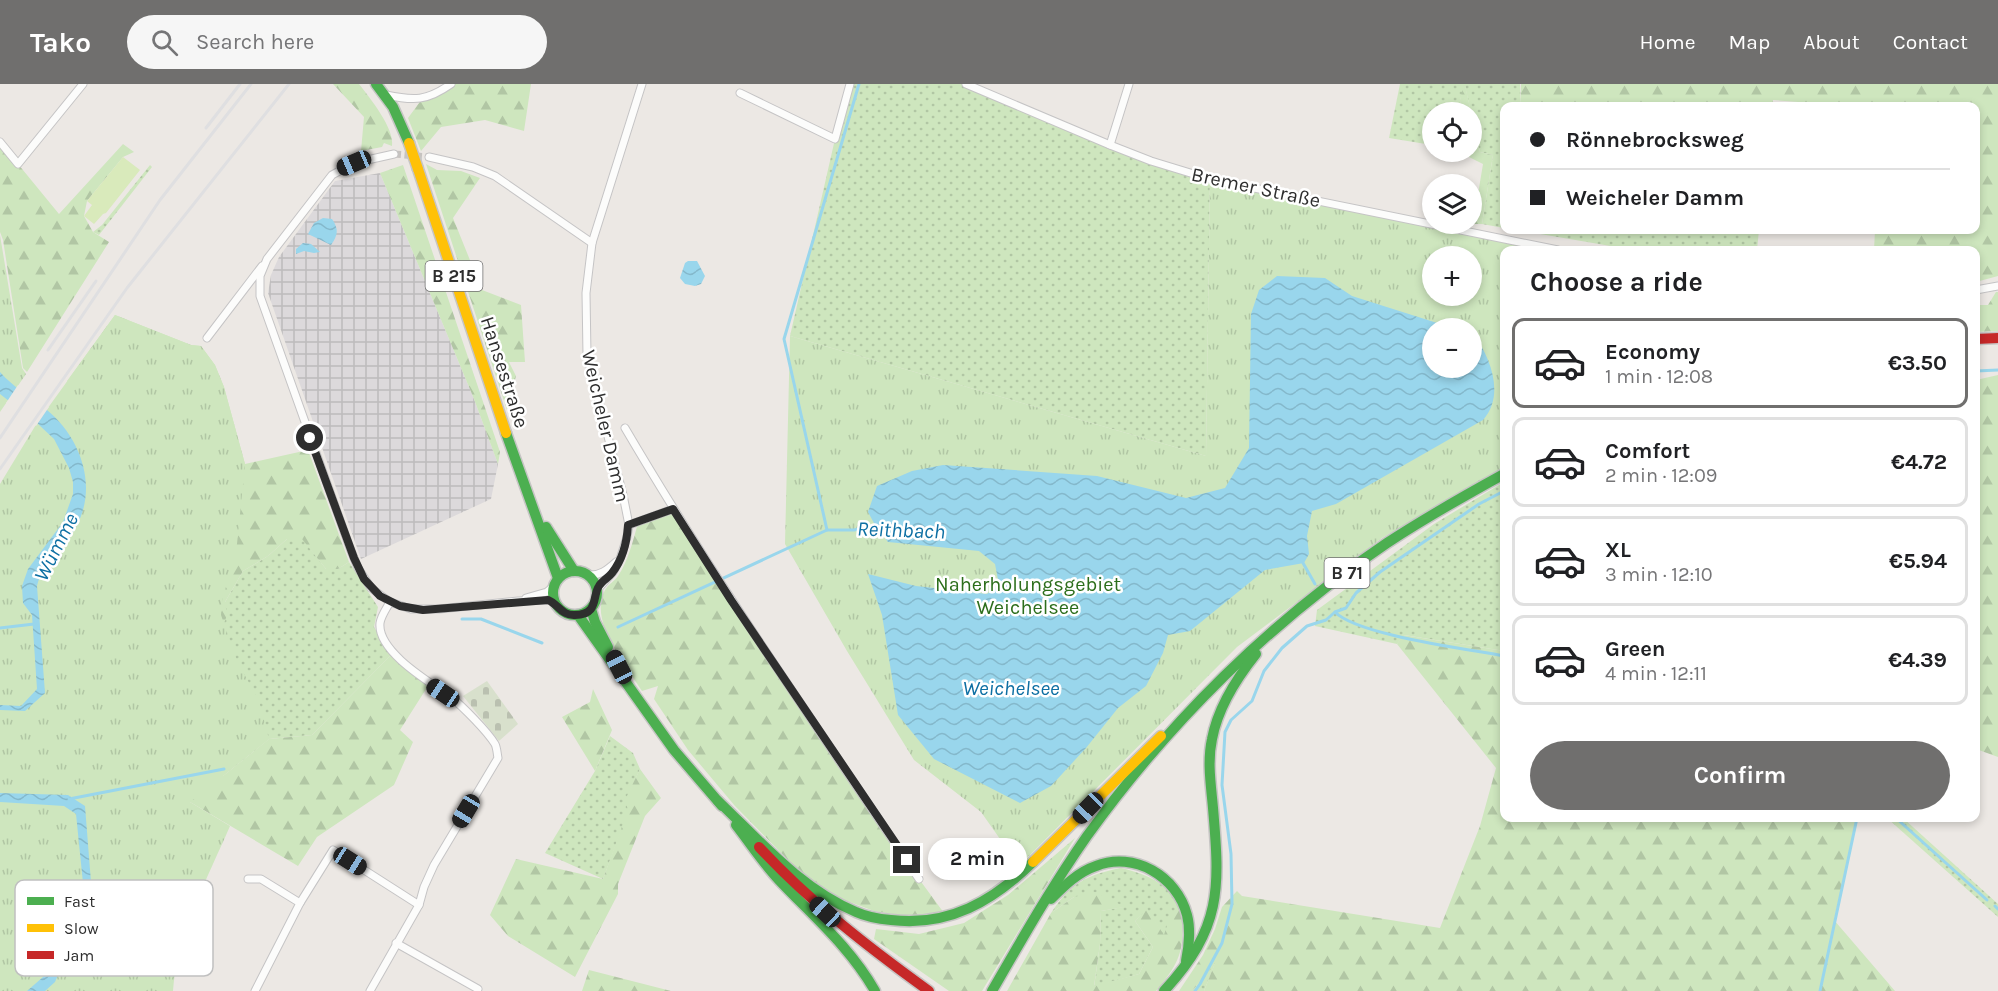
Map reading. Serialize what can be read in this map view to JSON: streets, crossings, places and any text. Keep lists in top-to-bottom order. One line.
{"streets":{"main road":["B 215","Hansestraße","B 71"],"street":["Bremer Straße","Weicheler Damm"]},"crossings":[["Hansestraße","Weicheler Damm"]],"water":["Reithbach","Wümme","Weichelsee"],"parks":["Naherholungsgebiet Weichelsee"],"legend":["Fast","Slow","Jam"],"page":{"header":"Tako","search":"Search here","nav":["Home","Map","About","Contact"],"map_buttons":["+","−"],"banner":["Rönnebrocksweg","Weicheler Damm"],"heading":"Choose a ride","list":[{"name":"Economy","note":"1 min · 12:08","value":"€3.50"},{"name":"Comfort","note":"2 min · 12:09","value":"€4.72"},{"name":"XL","note":"3 min · 12:10","value":"€5.94"},{"name":"Green","note":"4 min · 12:11","value":"€4.39"}],"buttons":"Confirm","bubble":"2 min"}}
